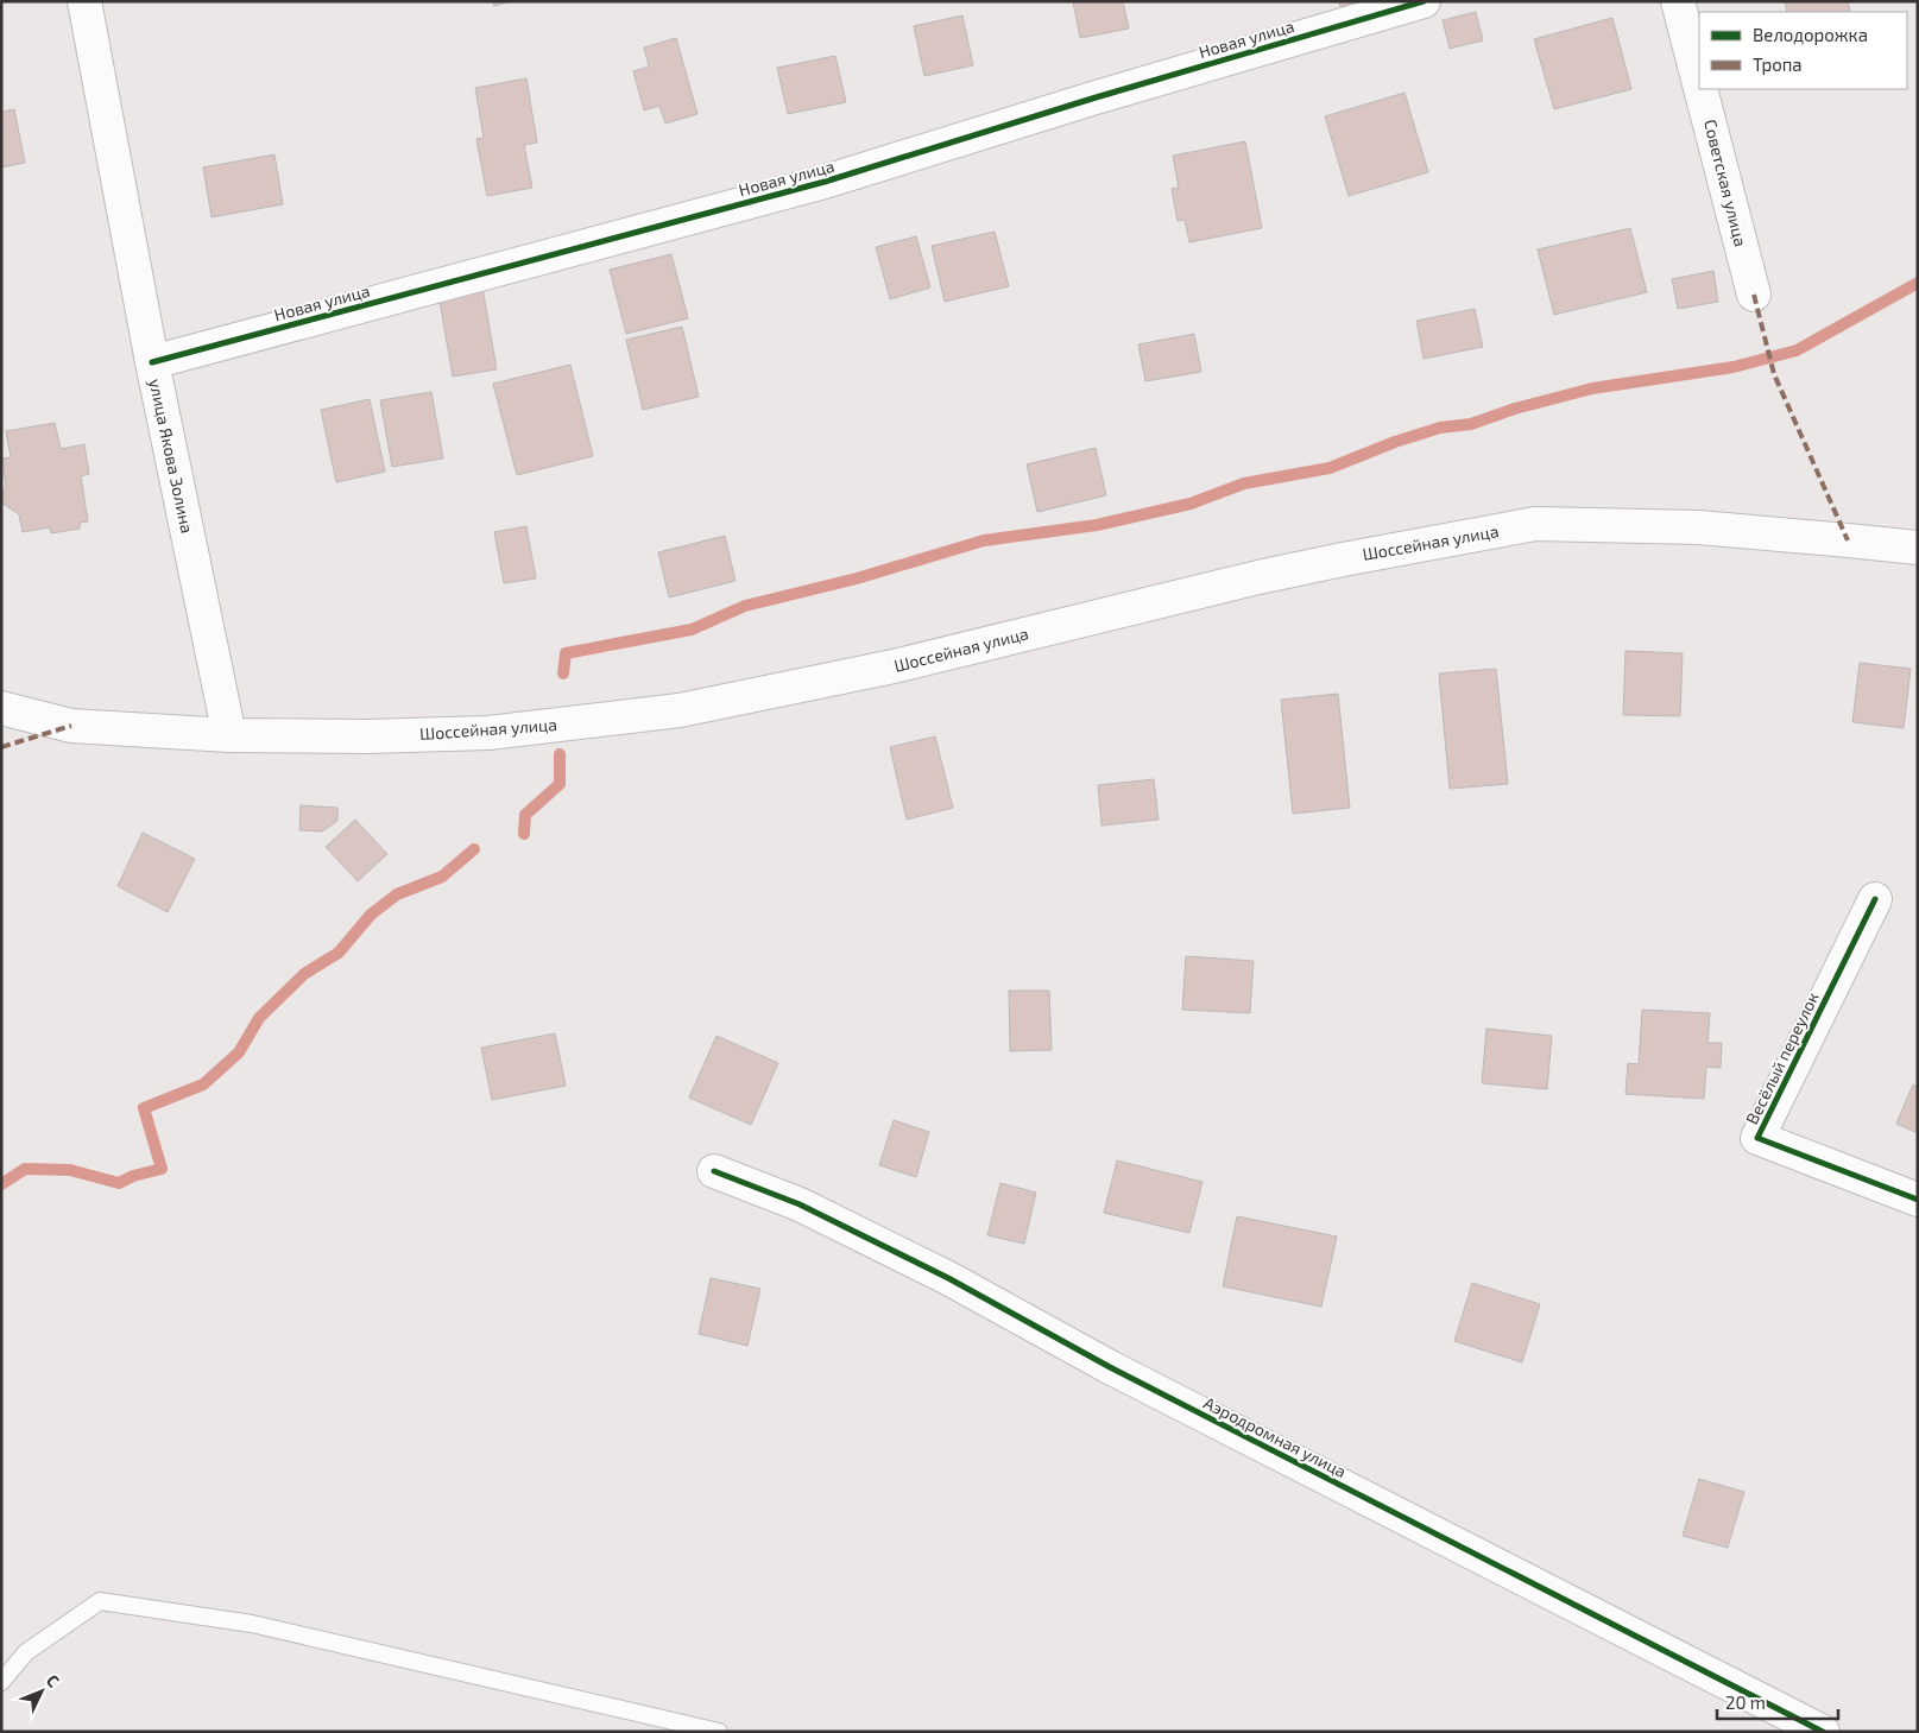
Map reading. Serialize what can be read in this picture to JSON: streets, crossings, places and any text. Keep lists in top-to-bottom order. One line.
{"streets":{"street":["Новая улица","Советская улица","улица Якова Золина","Шоссейная улица","Весёлый переулок","Аэродромная улица"]},"crossings":[["Новая улица","улица Якова Золина"],["улица Якова Золина","Шоссейная улица"]],"legend":["Велодорожка","Тропа"],"scale_bar":"20 m","north":"top right"}
